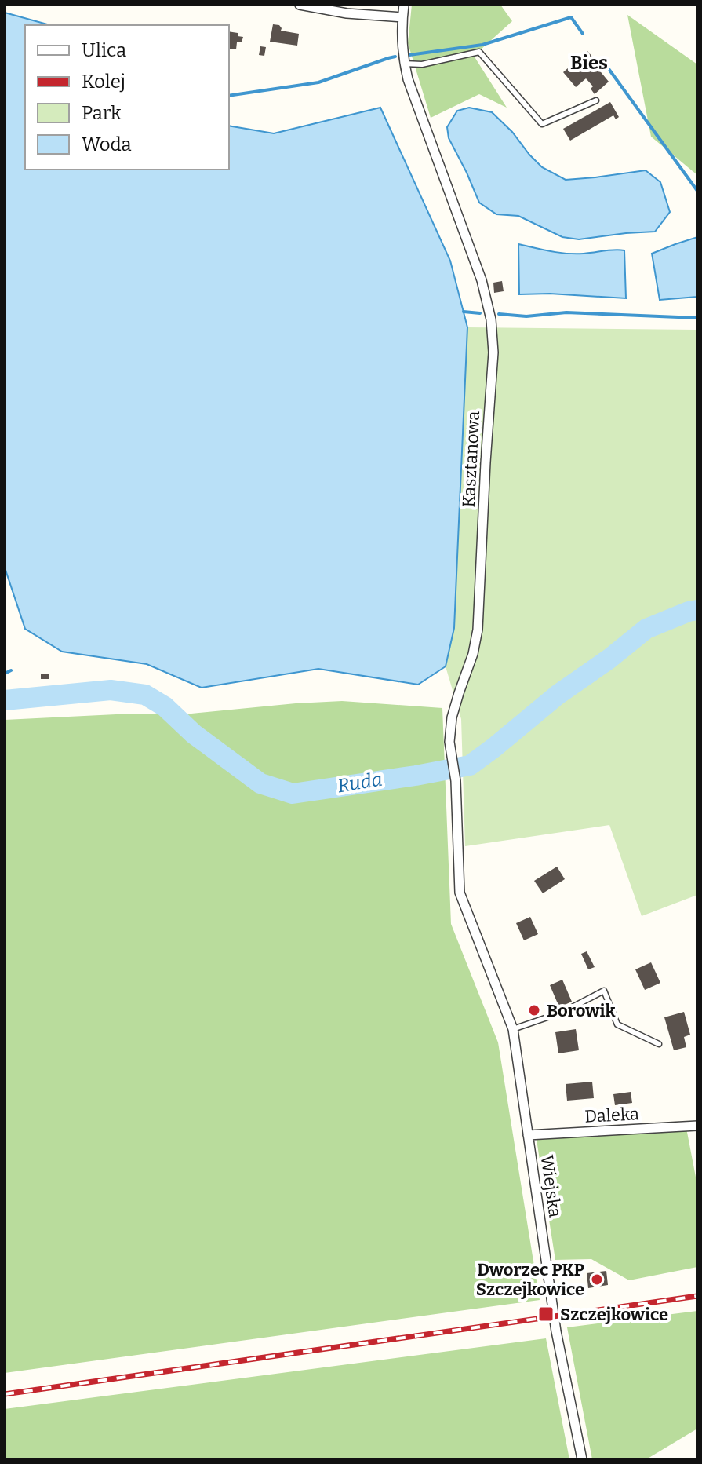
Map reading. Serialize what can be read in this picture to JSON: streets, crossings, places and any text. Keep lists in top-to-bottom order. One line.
{"streets":{"street":["Kasztanowa","Daleka","Wiejska"]},"crossings":[["Kasztanowa","Wiejska"],["Daleka","Wiejska"]],"districts":["Bies"],"water":["Ruda"],"places":{"other":["Borowik","Dworzec PKP Szczejkowice"],"transit":["Szczejkowice"]},"legend":["Ulica","Kolej","Park","Woda"]}
